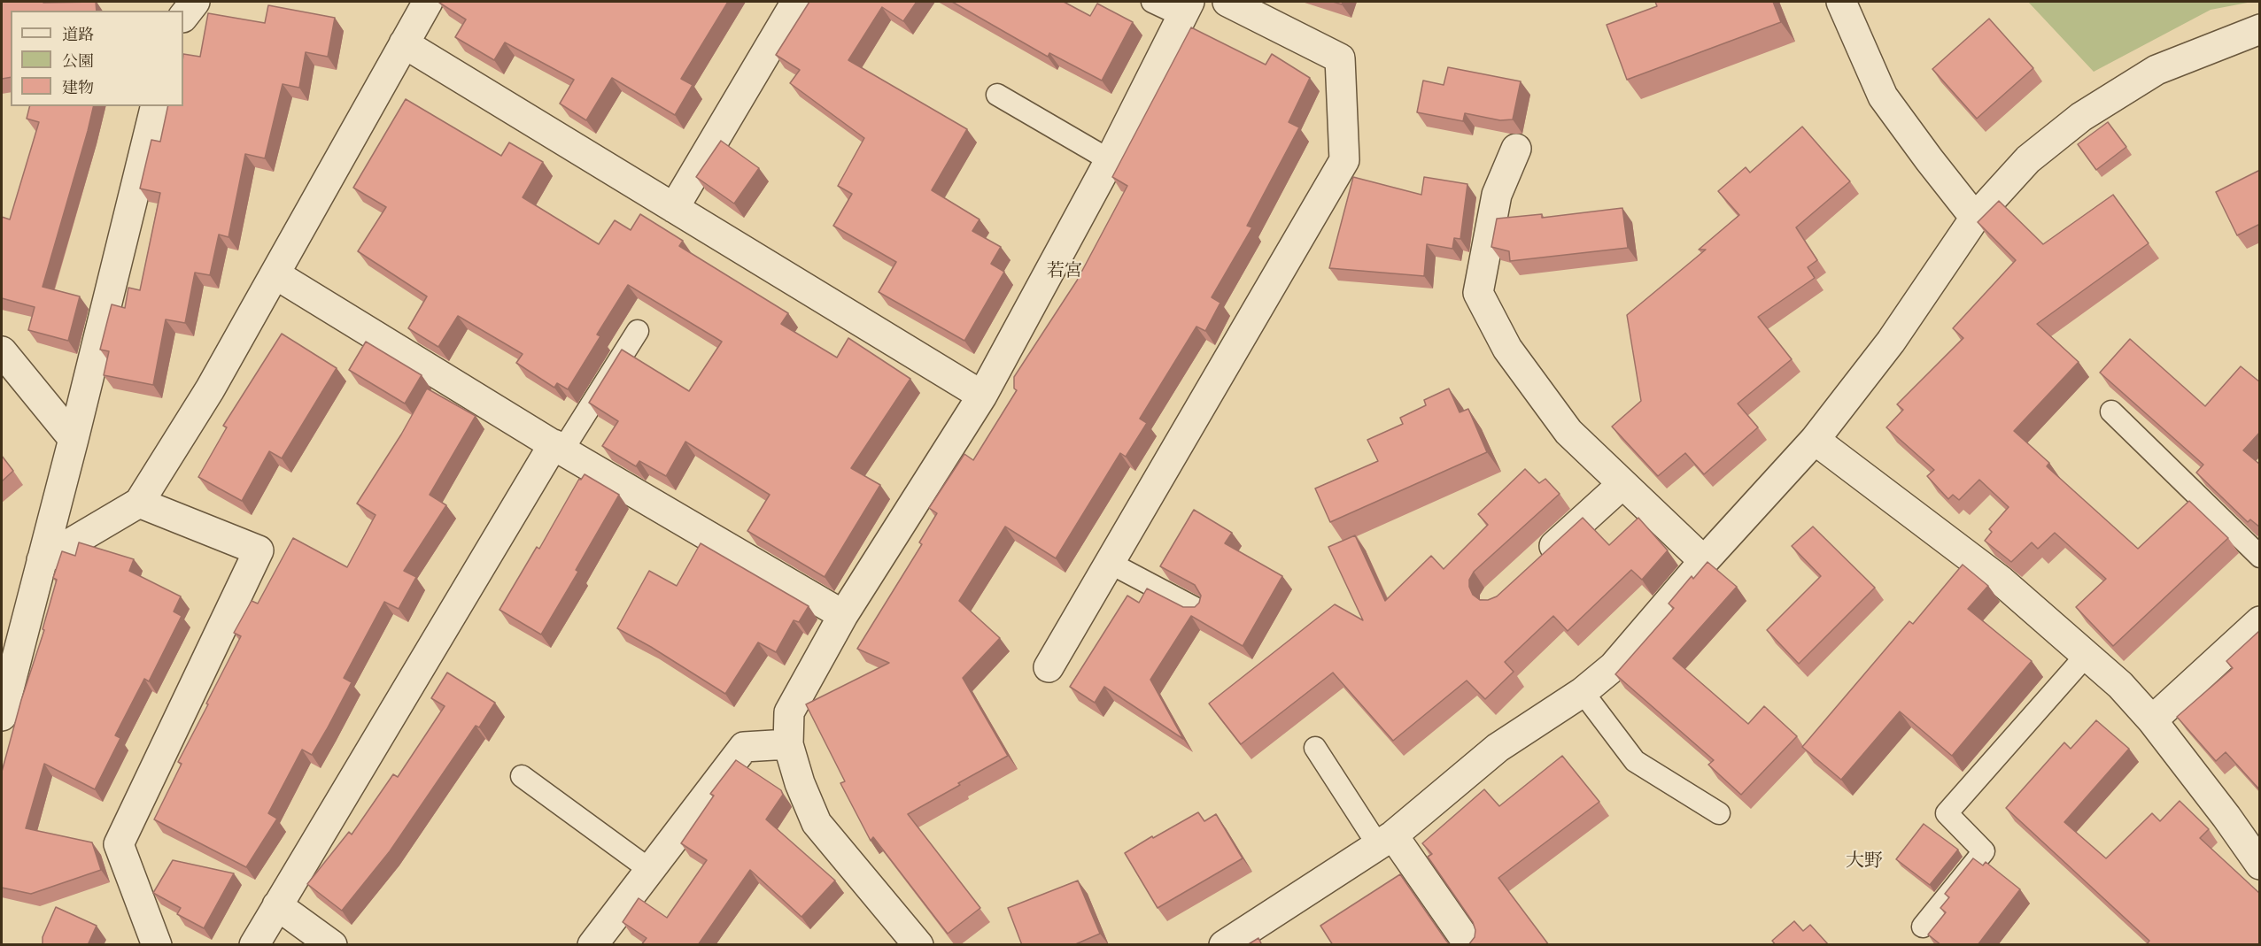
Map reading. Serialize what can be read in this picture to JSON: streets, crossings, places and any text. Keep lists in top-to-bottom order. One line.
{"districts":["若宮","大野"],"legend":["道路","公園","建物"]}
